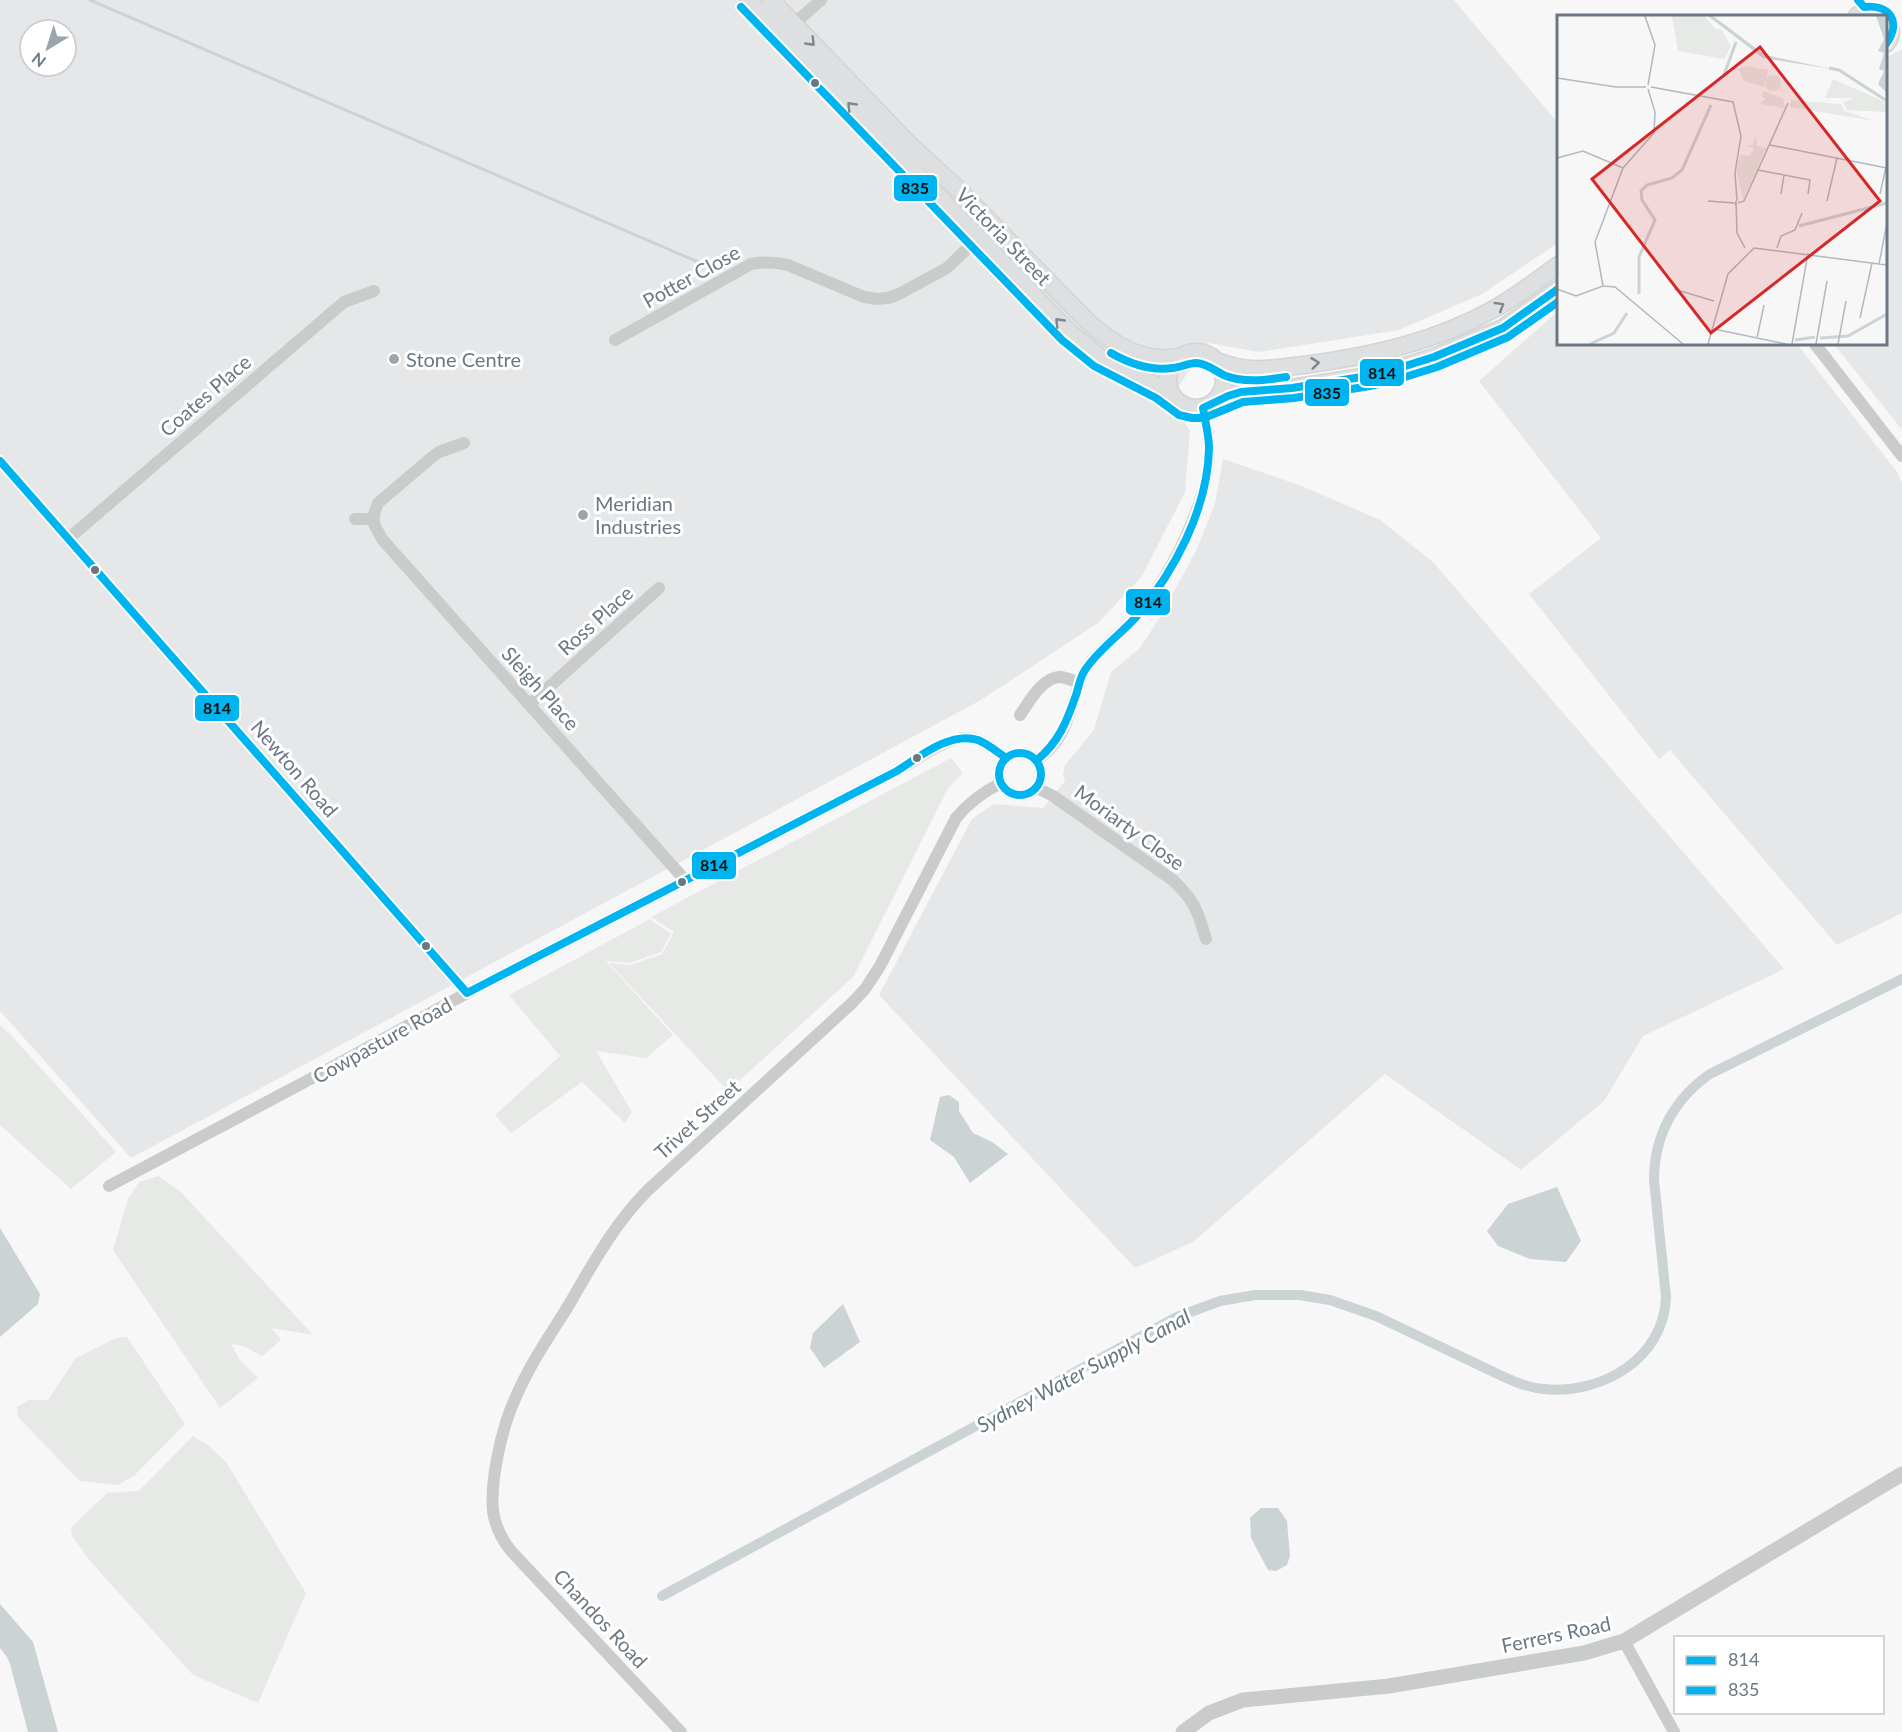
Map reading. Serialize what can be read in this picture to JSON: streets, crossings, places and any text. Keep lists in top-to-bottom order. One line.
{"streets":{"main road":["Victoria Street"],"street":["Potter Close","Coates Place","Ross Place","Sleigh Place","Newton Road","Moriarty Close","Cowpasture Road","Trivet Street","Chandos Road","Ferrers Road"]},"crossings":[["Victoria Street","Potter Close"],["Coates Place","Newton Road"],["Ross Place","Sleigh Place"],["Sleigh Place","Cowpasture Road"],["Newton Road","Cowpasture Road"],["Moriarty Close","Cowpasture Road"],["Moriarty Close","Trivet Street"],["Cowpasture Road","Trivet Street"],["Trivet Street","Chandos Road"]],"water":["Sydney Water Supply Canal"],"places":["Stone Centre","Meridian Industries"],"lines":["transit line 814","transit line 835"],"legend":["814","835"],"north":"bottom left"}
